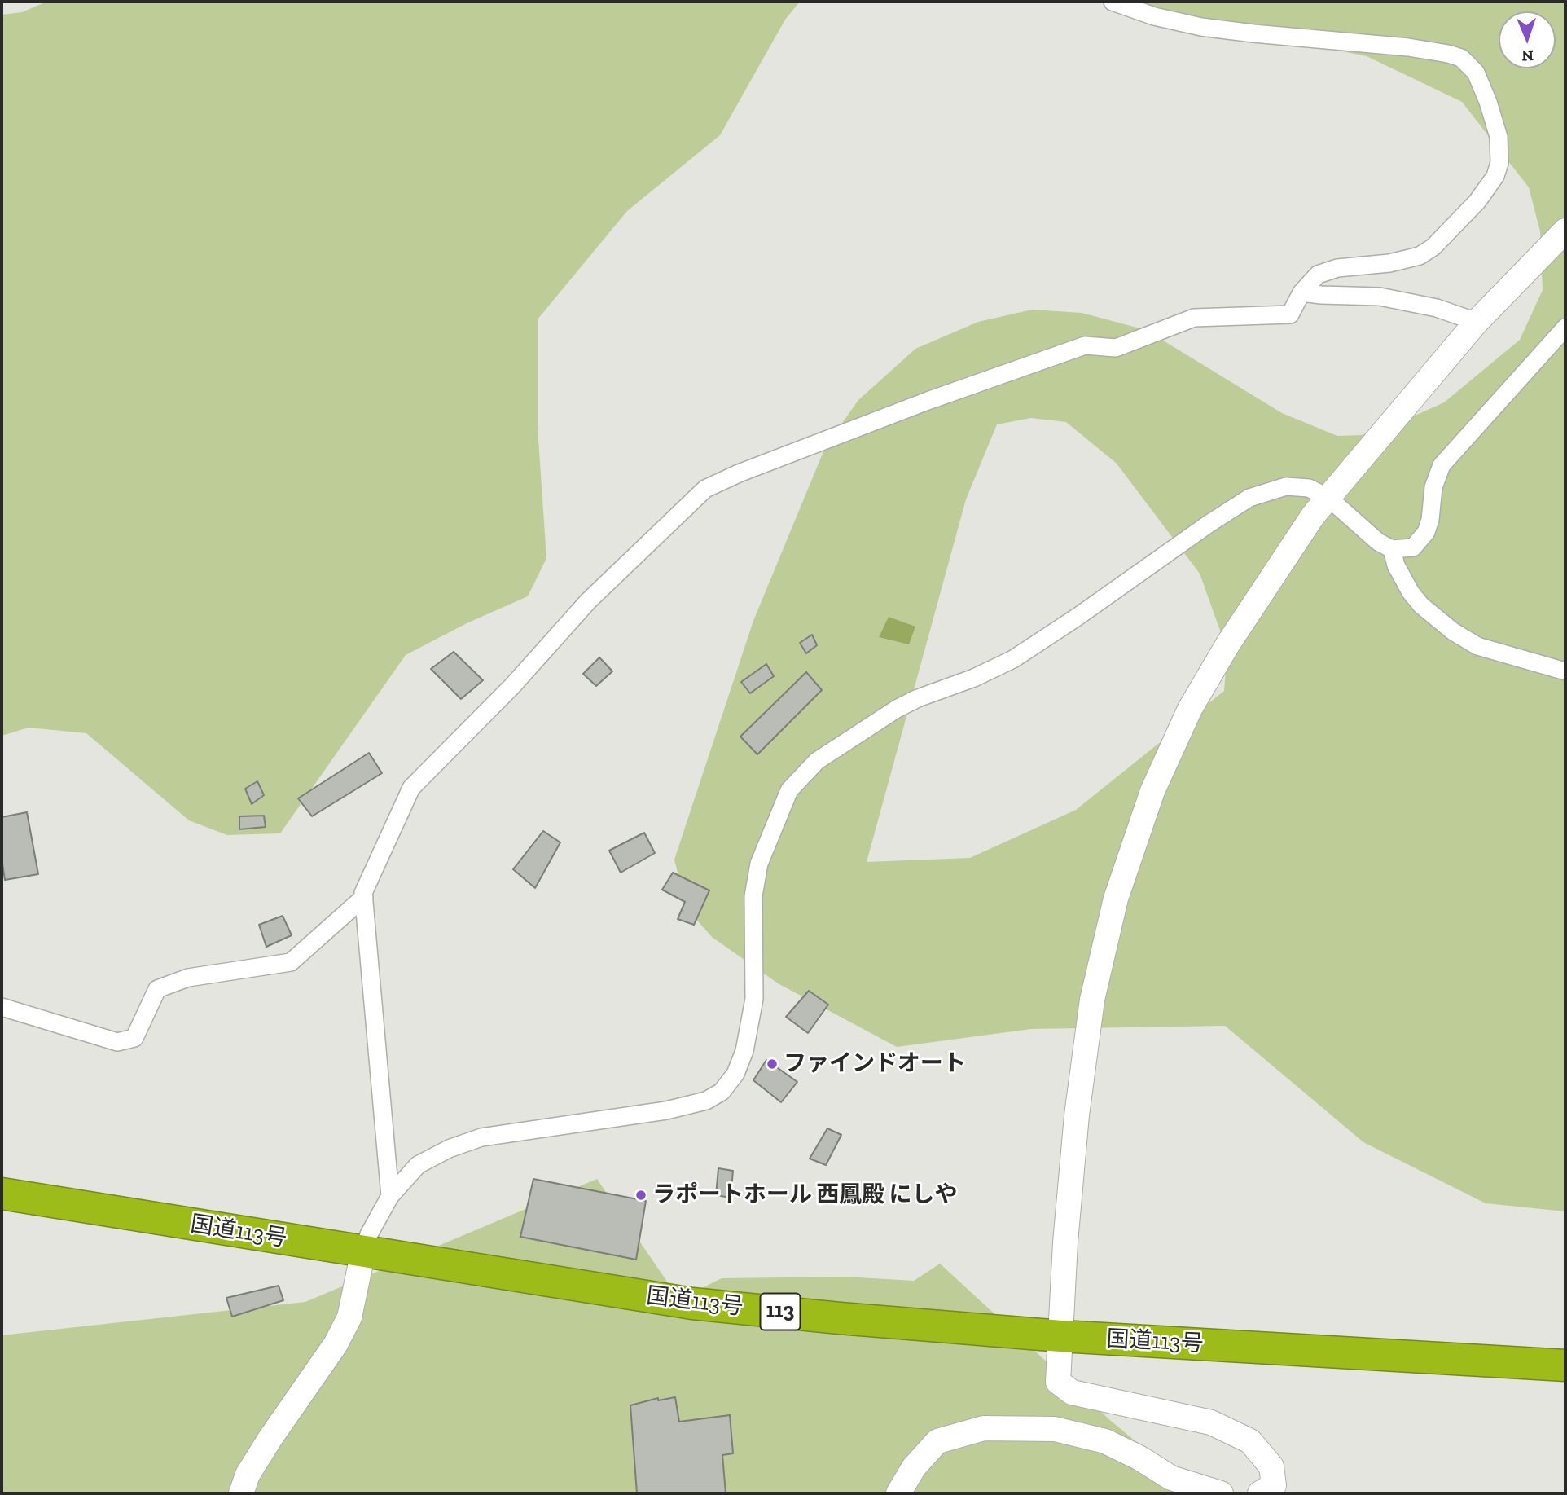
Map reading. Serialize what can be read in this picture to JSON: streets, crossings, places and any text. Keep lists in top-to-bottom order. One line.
{"streets":{"highway":["国道113号","113"]},"places":["ファインドオート","ラポートホール 西鳳殿 にしや"],"north":"bottom"}
